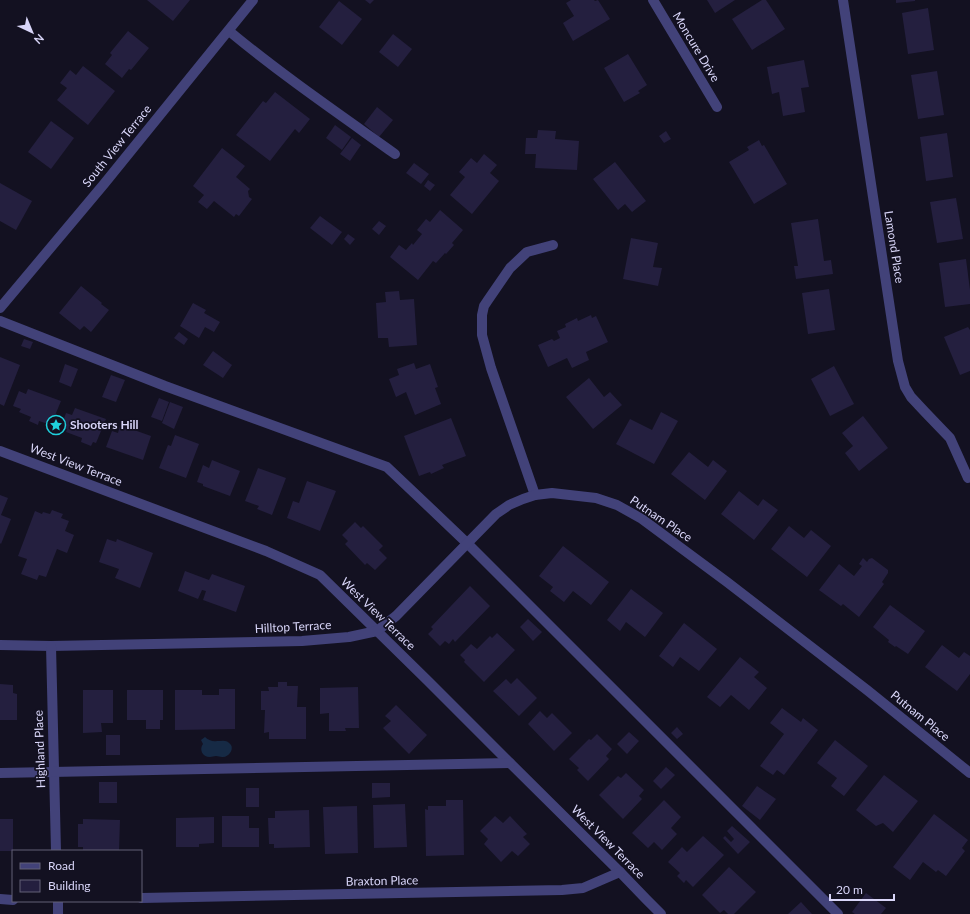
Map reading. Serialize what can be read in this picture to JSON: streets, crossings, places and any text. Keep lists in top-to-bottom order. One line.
{"streets":{"street":["Moncure Drive","South View Terrace","Lamond Place","West View Terrace","Putnam Place","Hilltop Terrace","Highland Place","Braxton Place"]},"crossings":[["West View Terrace","Hilltop Terrace"],["West View Terrace","Braxton Place"],["Putnam Place","Hilltop Terrace"],["Hilltop Terrace","Highland Place"]],"places":{"place":["Shooters Hill"]},"legend":["Road","Building"],"scale_bar":"20 m","north":"bottom right"}
